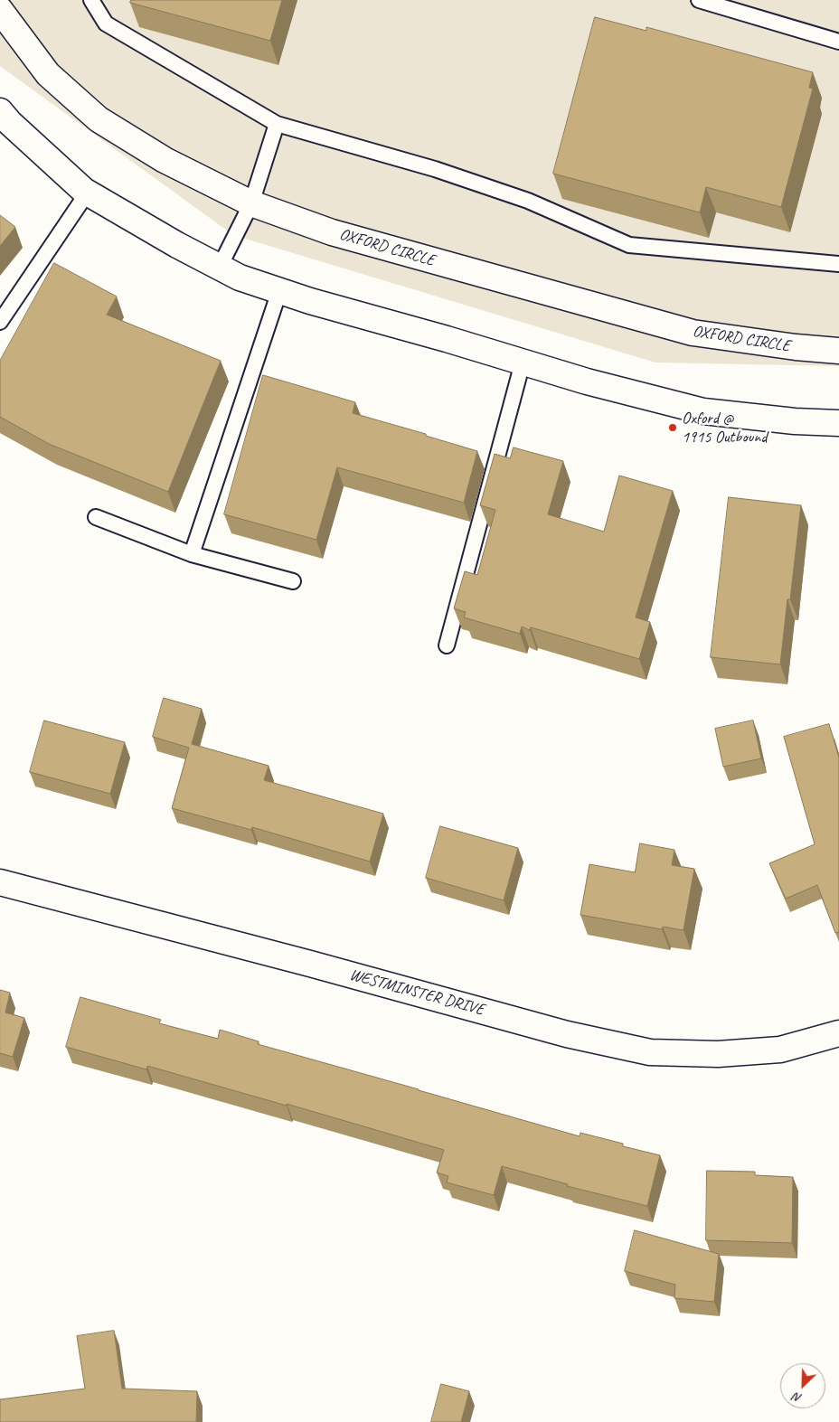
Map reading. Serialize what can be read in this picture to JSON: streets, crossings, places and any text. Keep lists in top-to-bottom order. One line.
{"streets":{"street":["OXFORD CIRCLE","WESTMINSTER DRIVE"]},"places":["Oxford @ 1915 Outbound"],"north":"bottom left"}
